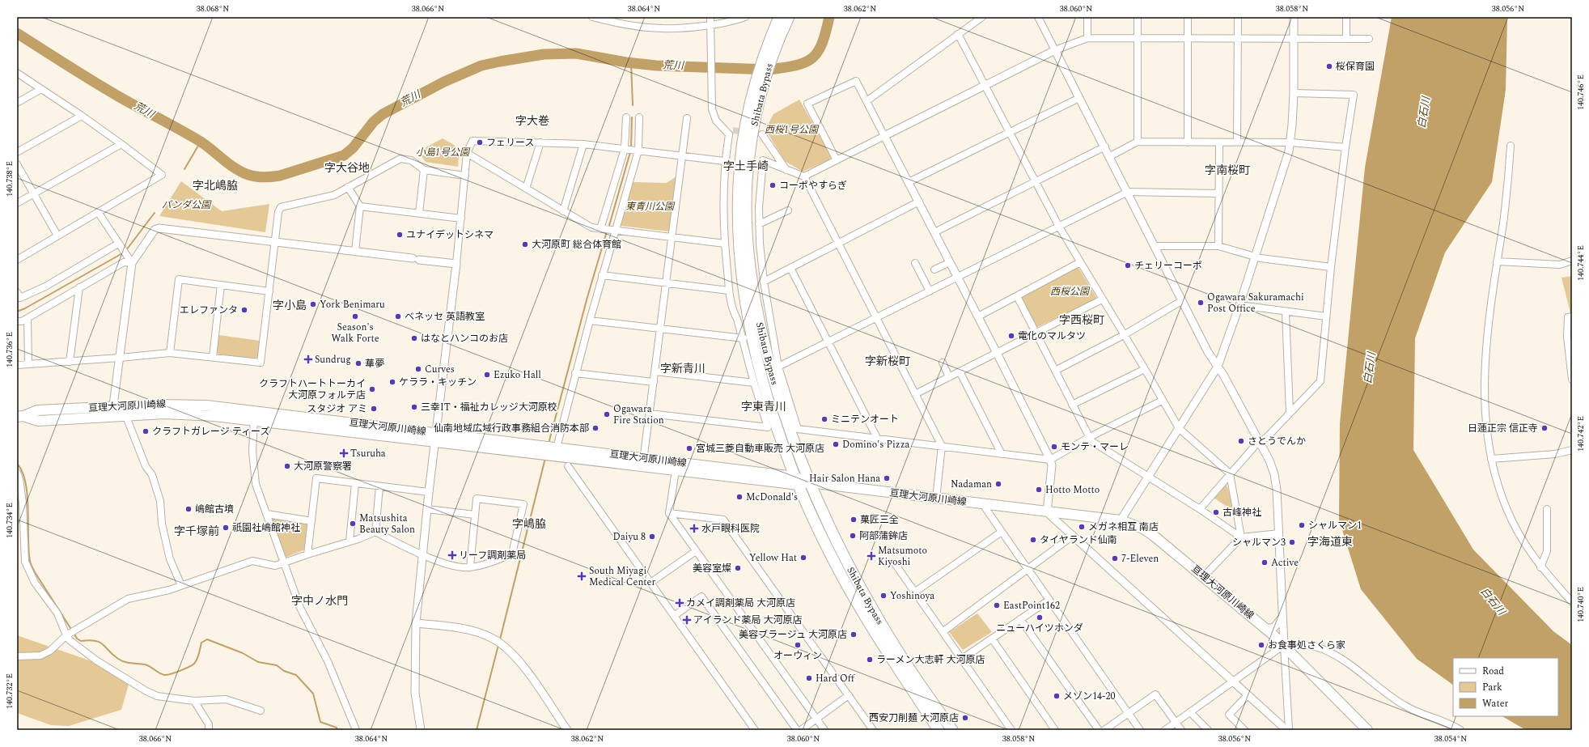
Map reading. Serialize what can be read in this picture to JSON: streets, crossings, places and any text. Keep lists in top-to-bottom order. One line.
{"streets":{"highway":["Shibata Bypass"],"main road":["亘理大河原川崎線"]},"crossings":[["Shibata Bypass","亘理大河原川崎線"]],"districts":["字大巻","字土手崎","字大谷地","字南桜町","字北嶋脇","字小島","字西桜町","字新桜町","字新青川","字東青川","字嶋脇","字千塚前","字海道東","字中ノ水門"],"water":["荒川","白石川"],"parks":["西桜1号公園","小島1号公園","パンダ公園","東青川公園","西桜公園"],"places":{"other":["桜保育園","フェリース","コーポやすらぎ","ユナイデットシネマ","大河原町 総合体育館","チェリーコーポ","Ogawara Sakuramachi Post Office","York Benimaru","エレファンタ","Season's Walk Forte","ベネッセ 英語教室","電化のマルタツ","はなとハンコのお店","華夢","Curves","Ezuko Hall","ケララ・キッチン","クラフトハートトーカイ 大河原フォルテ店","三幸IT・福祉カレッジ大河原校","スタジオ アミ","Ogawara Fire Station","ミニテンオート","仙南地域広域行政事務組合消防本部","日蓮正宗 信正寺","クラフトガレージ ティーズ","さとうでんか","Domino's Pizza","モンテ・マーレ","宮城三菱自動車販売 大河原店","大河原警察署","Hair Salon Hana","Nadaman","Hotto Motto","McDonald's","嶋館古墳","古峰神社","菓匠三全","Matsushita Beauty Salon","シャルマン1","メガネ相互 南店","祇園社嶋館神社","阿部蒲鉾店","Daiyu 8","タイヤランド仙南","シャルマン3","Yellow Hat","7-Eleven","Active","美容室燦","Yoshinoya","EastPoint162","ニューハイツホンダ","美容ブラージュ 大河原店","オーウィン","お食事処さくら家","ラーメン大志軒 大河原店","Hard Off","メゾン14-20","西安刀削麺 大河原店"],"health":["Sundrug","Tsuruha","水戸眼科医院","リーフ調剤薬局","Matsumoto Kiyoshi","South Miyagi Medical Center","カメイ調剤薬局 大河原店","アイランド薬局 大河原店"]},"legend":["Road","Park","Water"],"coordinates":["38.068°N","38.066°N","38.064°N","38.062°N","38.060°N","38.058°N","38.056°N","140.746°E","140.738°E","140.744°E","140.736°E","140.742°E","140.734°E","140.740°E","140.732°E","38.054°N"]}
